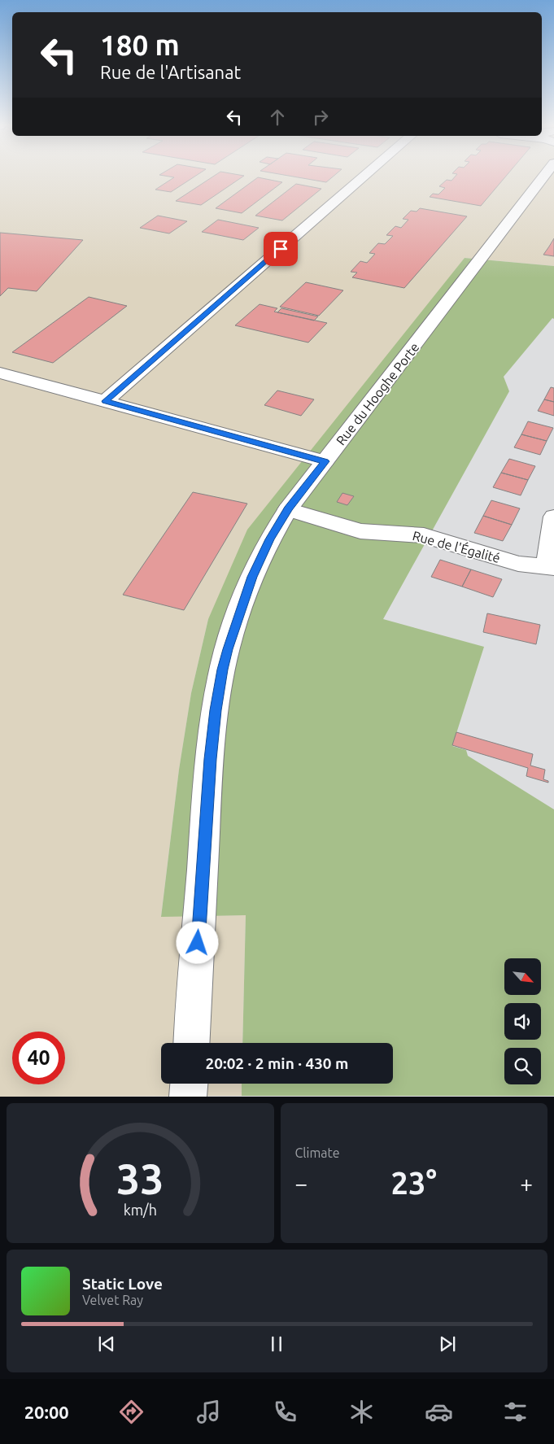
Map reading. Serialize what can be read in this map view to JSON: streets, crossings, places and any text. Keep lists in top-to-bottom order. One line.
{"streets":{"street":["Rue du Hooghe Porte","Rue de l'Égalité"]},"crossings":[["Rue du Hooghe Porte","Rue de l'Égalité"]],"north":"bottom right","page":{"turn":["180 m","Rue de l'Artisanat"],"limit":"40","trip":"20:02 · 2 min · 430 m","tile":"Climate","heat":["−","23°","+"],"song":["Static Love","Velvet Ray"],"tabs":"20:00","gauge":["33","km/h"]}}
